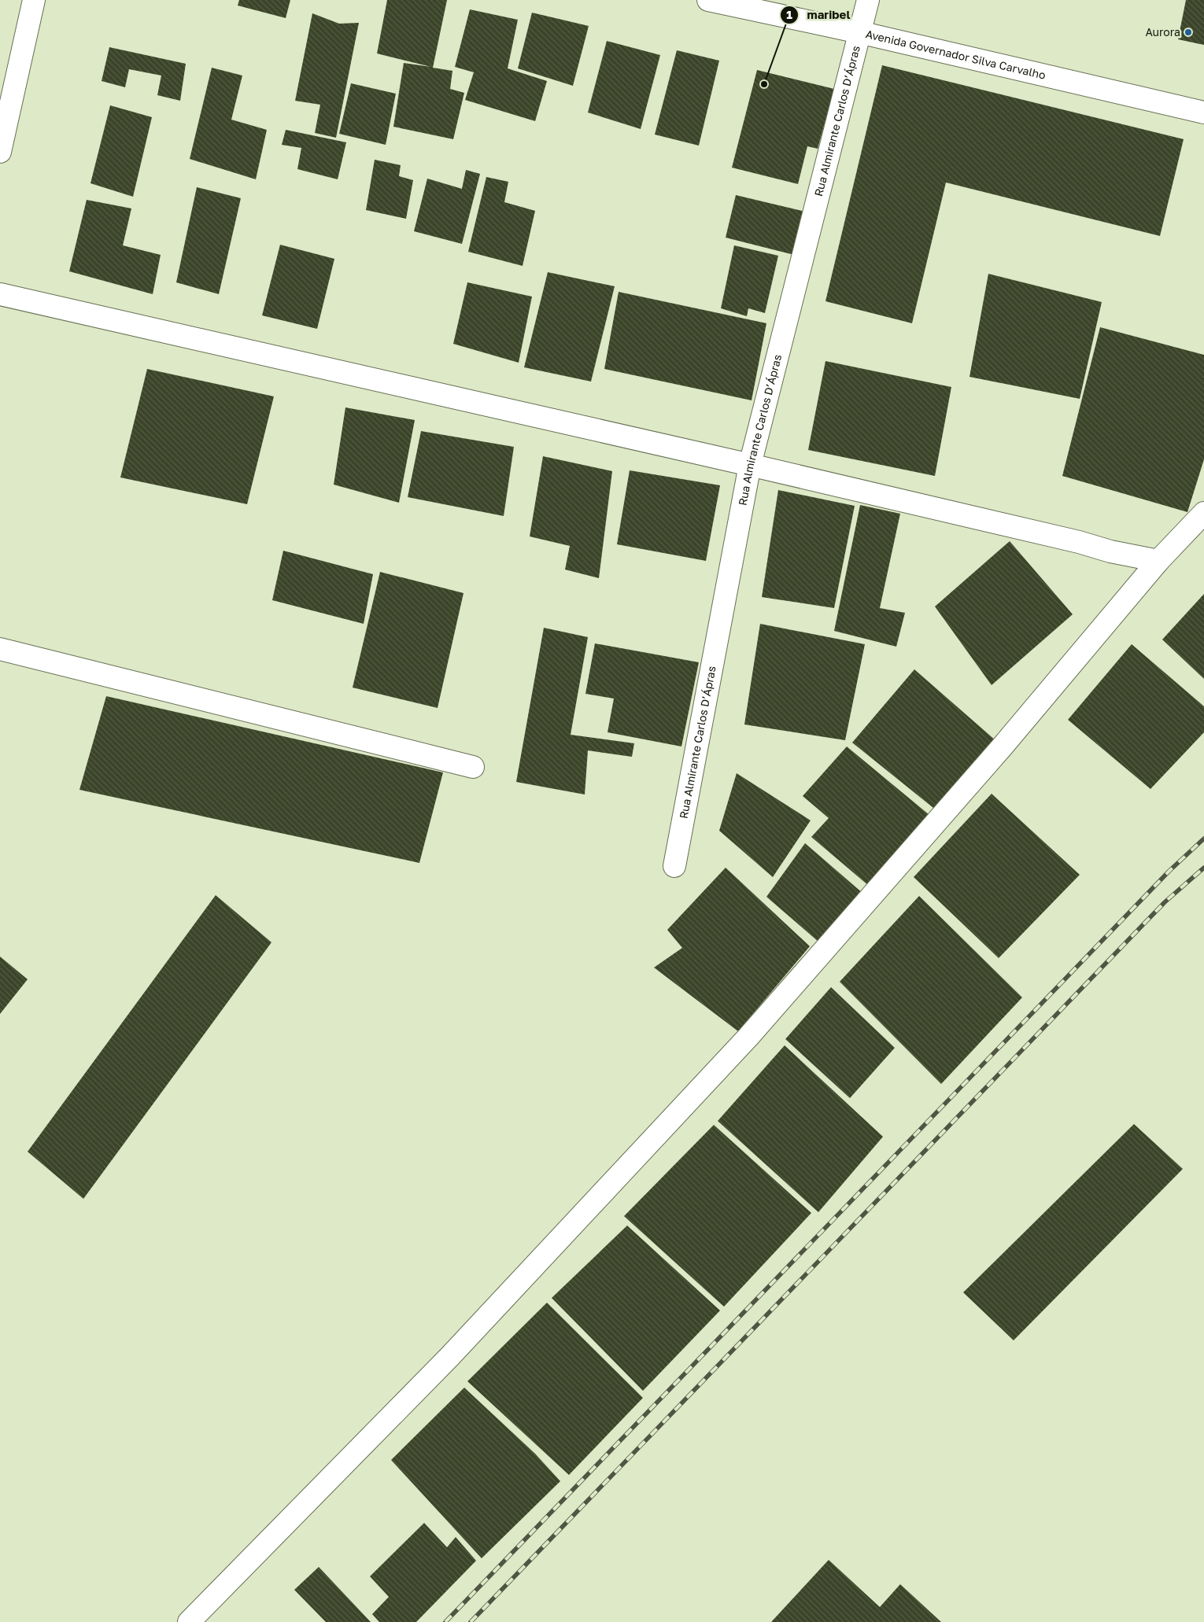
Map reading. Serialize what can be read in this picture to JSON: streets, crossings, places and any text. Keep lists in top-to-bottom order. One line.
{"streets":{"street":["Avenida Governador Silva Carvalho","Rua Almirante Carlos D’Ápras"]},"crossings":[["Avenida Governador Silva Carvalho","Rua Almirante Carlos D’Ápras"]],"places":["Aurora","maribel"]}
